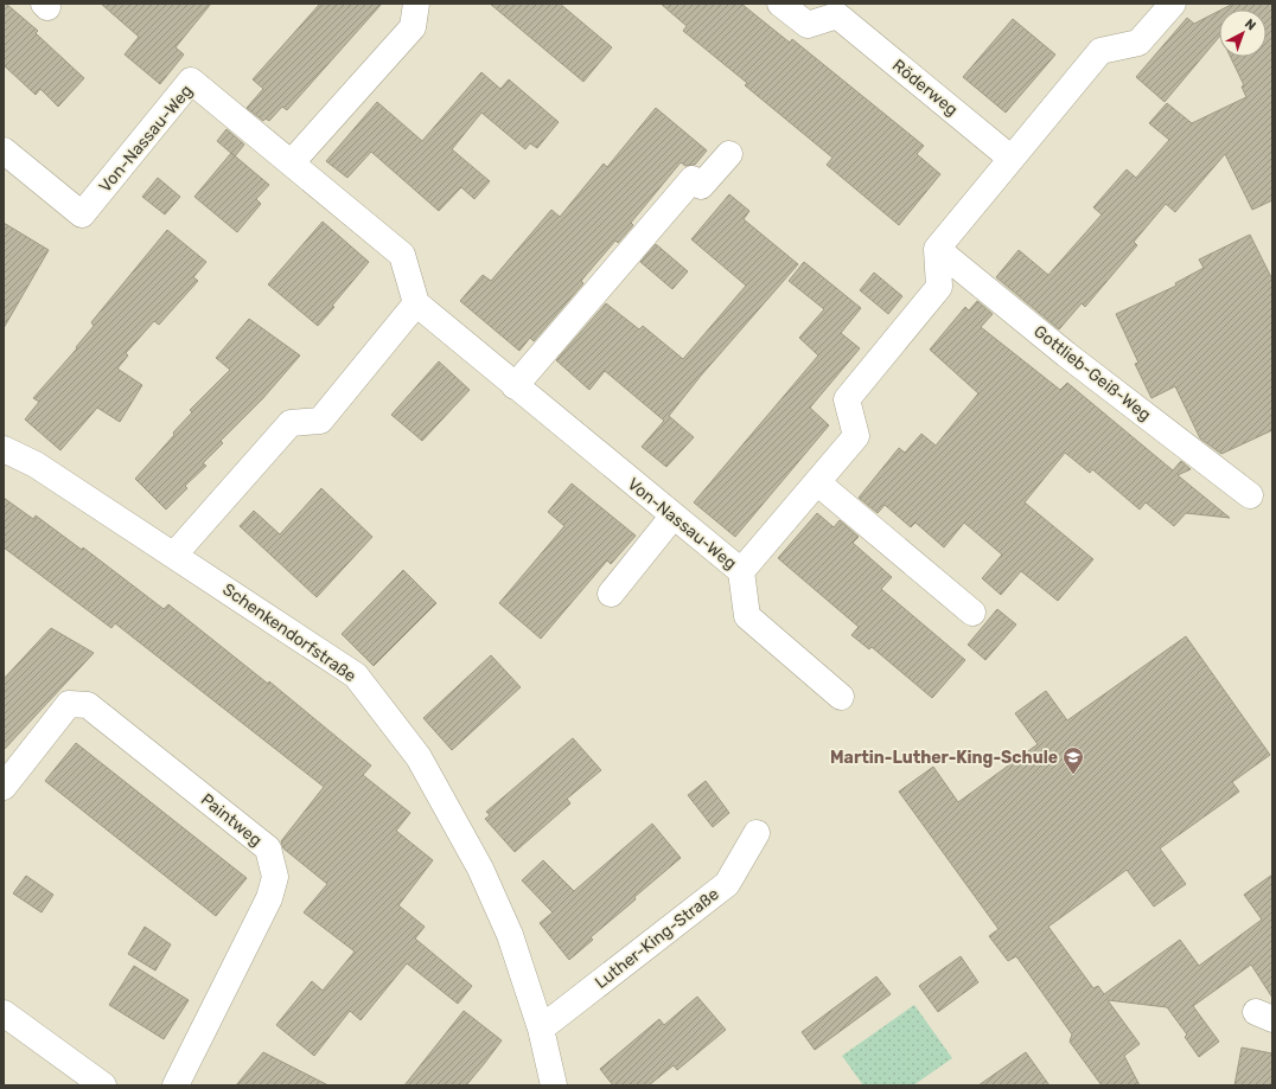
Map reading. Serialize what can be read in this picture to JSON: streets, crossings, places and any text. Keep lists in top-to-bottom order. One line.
{"streets":{"street":["Röderweg","Von-Nassau-Weg","Gottlieb-Geiß-Weg","Schenkendorfstraße","Paintweg","Luther-King-Straße"]},"crossings":[["Schenkendorfstraße","Luther-King-Straße"]],"places":{"school or university":["Martin-Luther-King-Schule"]},"north":"top right"}
